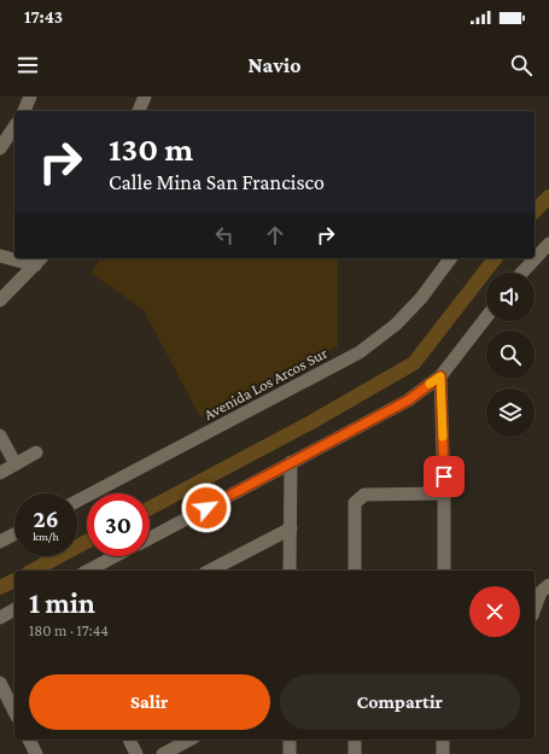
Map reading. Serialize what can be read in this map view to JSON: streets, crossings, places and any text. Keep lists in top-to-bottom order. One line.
{"streets":{"street":["Avenida Los Arcos Sur"]},"page":{"status":"17:43","header":"Navio","turn":["130 m","Calle Mina San Francisco"],"speed":"26 km/h","limit":"30","heading":["1 min","180 m · 17:44"],"buttons":["Salir","Compartir"]}}
